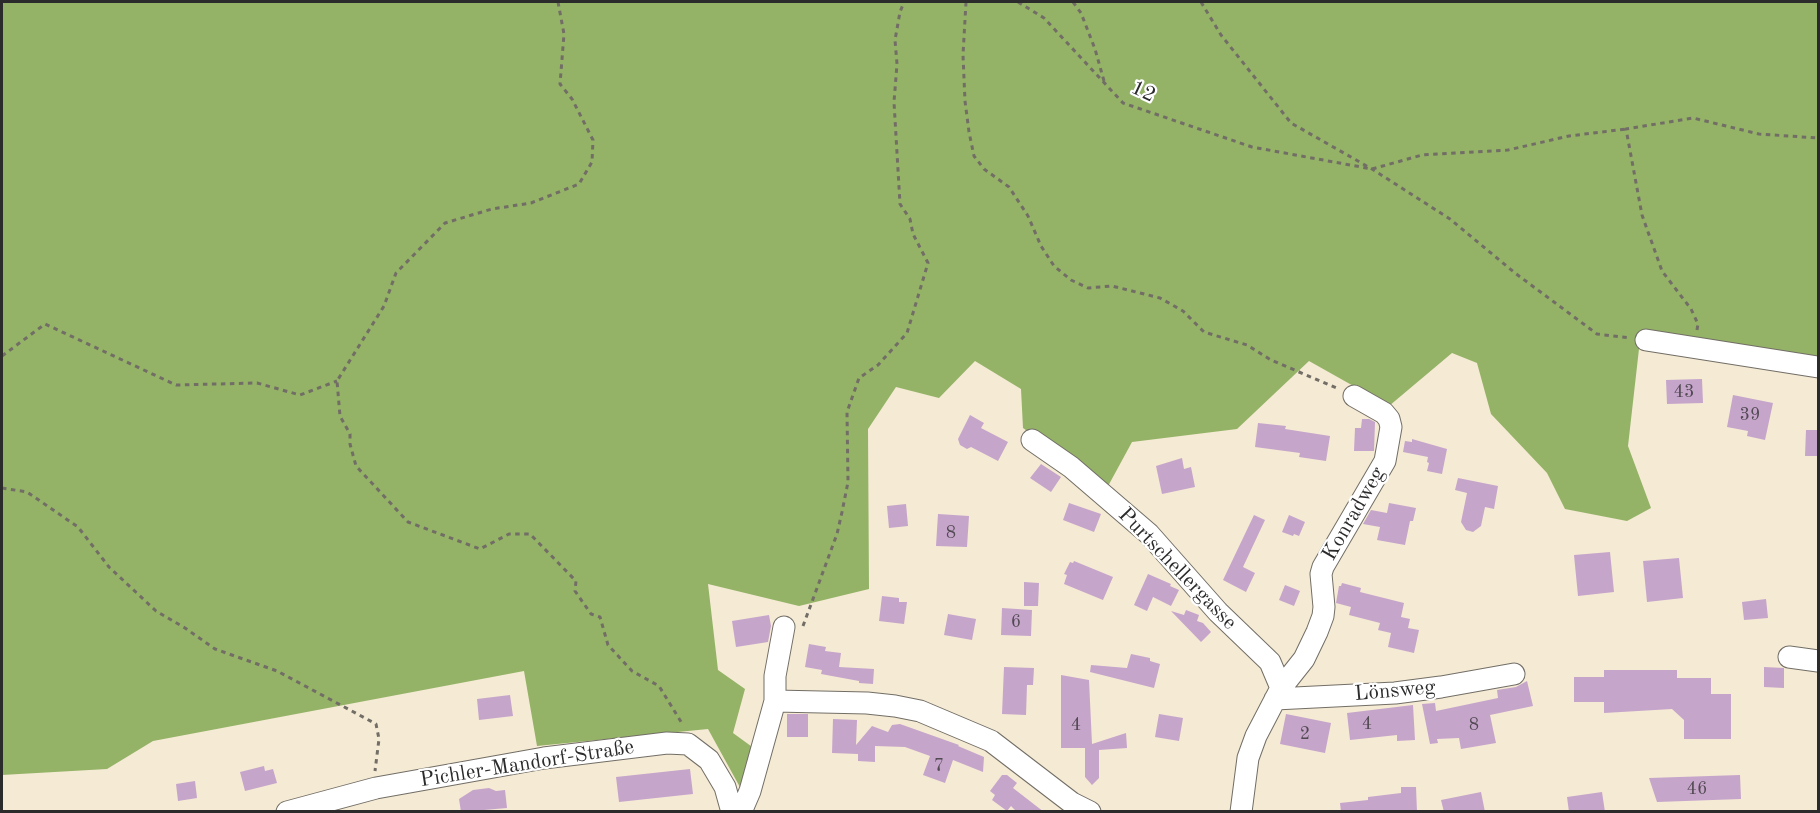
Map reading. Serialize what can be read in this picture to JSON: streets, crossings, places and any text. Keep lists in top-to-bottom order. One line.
{"streets":{"street":["Konradweg","Purtschellergasse","Lönsweg","Pichler-Mandorf-Straße"],"path":["12"]},"crossings":[["Konradweg","Purtschellergasse"],["Konradweg","Lönsweg"],["Purtschellergasse","Lönsweg"]],"house_numbers":["43","39","8","6","4","4","8","2","7","46"]}
